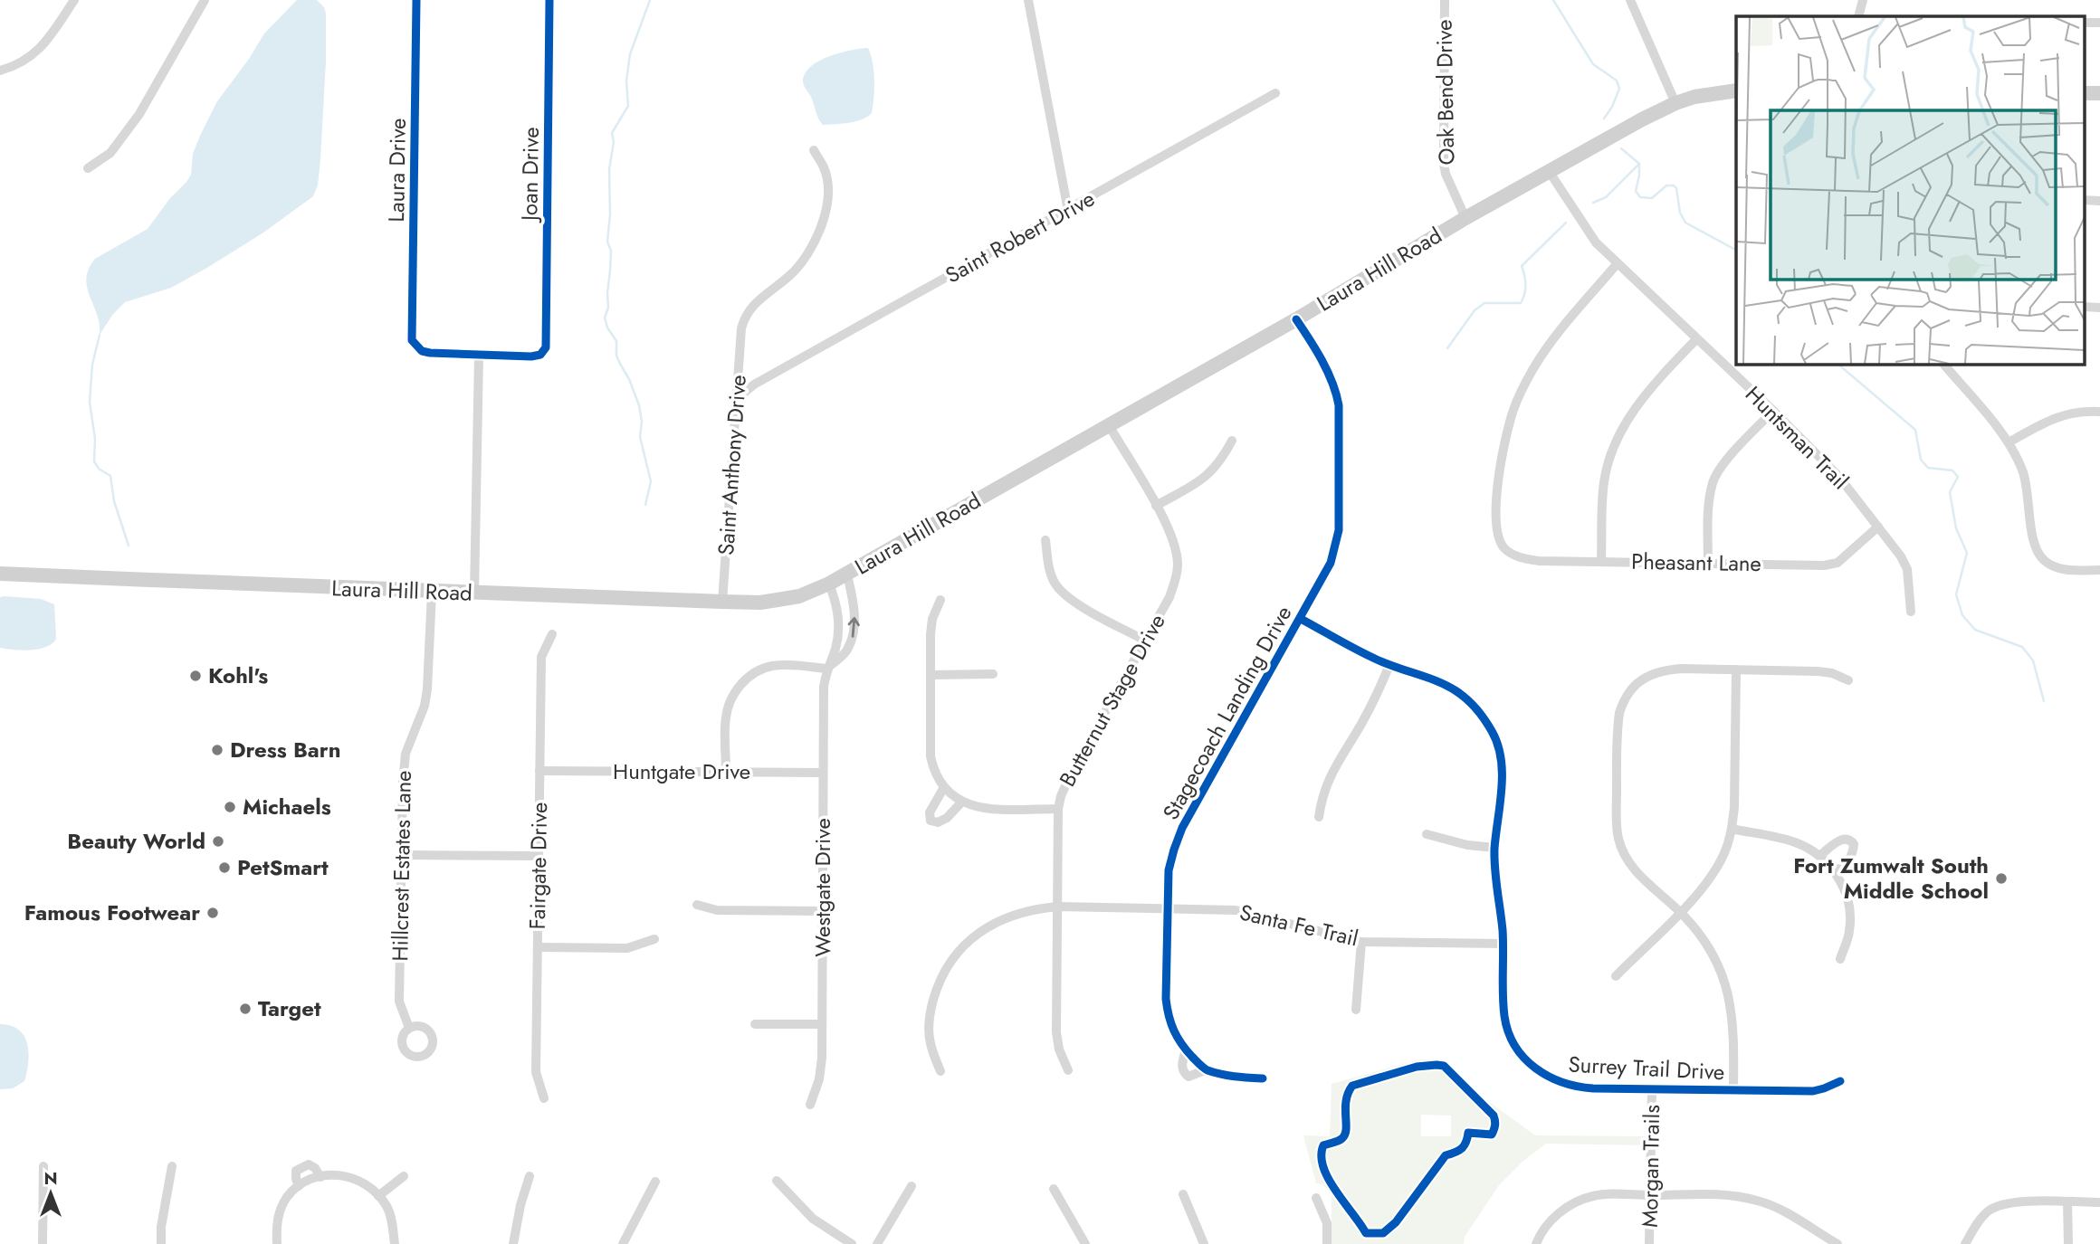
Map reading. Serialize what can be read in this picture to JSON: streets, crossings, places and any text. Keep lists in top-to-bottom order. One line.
{"streets":{"main road":["Laura Hill Road"],"street":["Oak Bend Drive","Laura Drive","Joan Drive","Saint Robert Drive","Huntsman Trail","Saint Anthony Drive","Pheasant Lane","Butternut Stage Drive","Stagecoach Landing Drive","Huntgate Drive","Hillcrest Estates Lane","Fairgate Drive","Westgate Drive","Santa Fe Trail","Surrey Trail Drive","Morgan Trails"]},"crossings":[["Oak Bend Drive","Laura Hill Road"],["Laura Drive","Joan Drive"],["Saint Robert Drive","Saint Anthony Drive"],["Laura Hill Road","Huntsman Trail"],["Laura Hill Road","Saint Anthony Drive"],["Laura Hill Road","Butternut Stage Drive"],["Laura Hill Road","Stagecoach Landing Drive"],["Laura Hill Road","Hillcrest Estates Lane"],["Laura Hill Road","Westgate Drive"],["Huntsman Trail","Pheasant Lane"],["Butternut Stage Drive","Santa Fe Trail"],["Stagecoach Landing Drive","Santa Fe Trail"],["Stagecoach Landing Drive","Surrey Trail Drive"],["Huntgate Drive","Fairgate Drive"],["Huntgate Drive","Westgate Drive"],["Santa Fe Trail","Surrey Trail Drive"],["Surrey Trail Drive","Morgan Trails"]],"places":["Kohl's","Dress Barn","Michaels","Beauty World","PetSmart","Fort Zumwalt South Middle School","Famous Footwear","Target"],"north":"top"}
